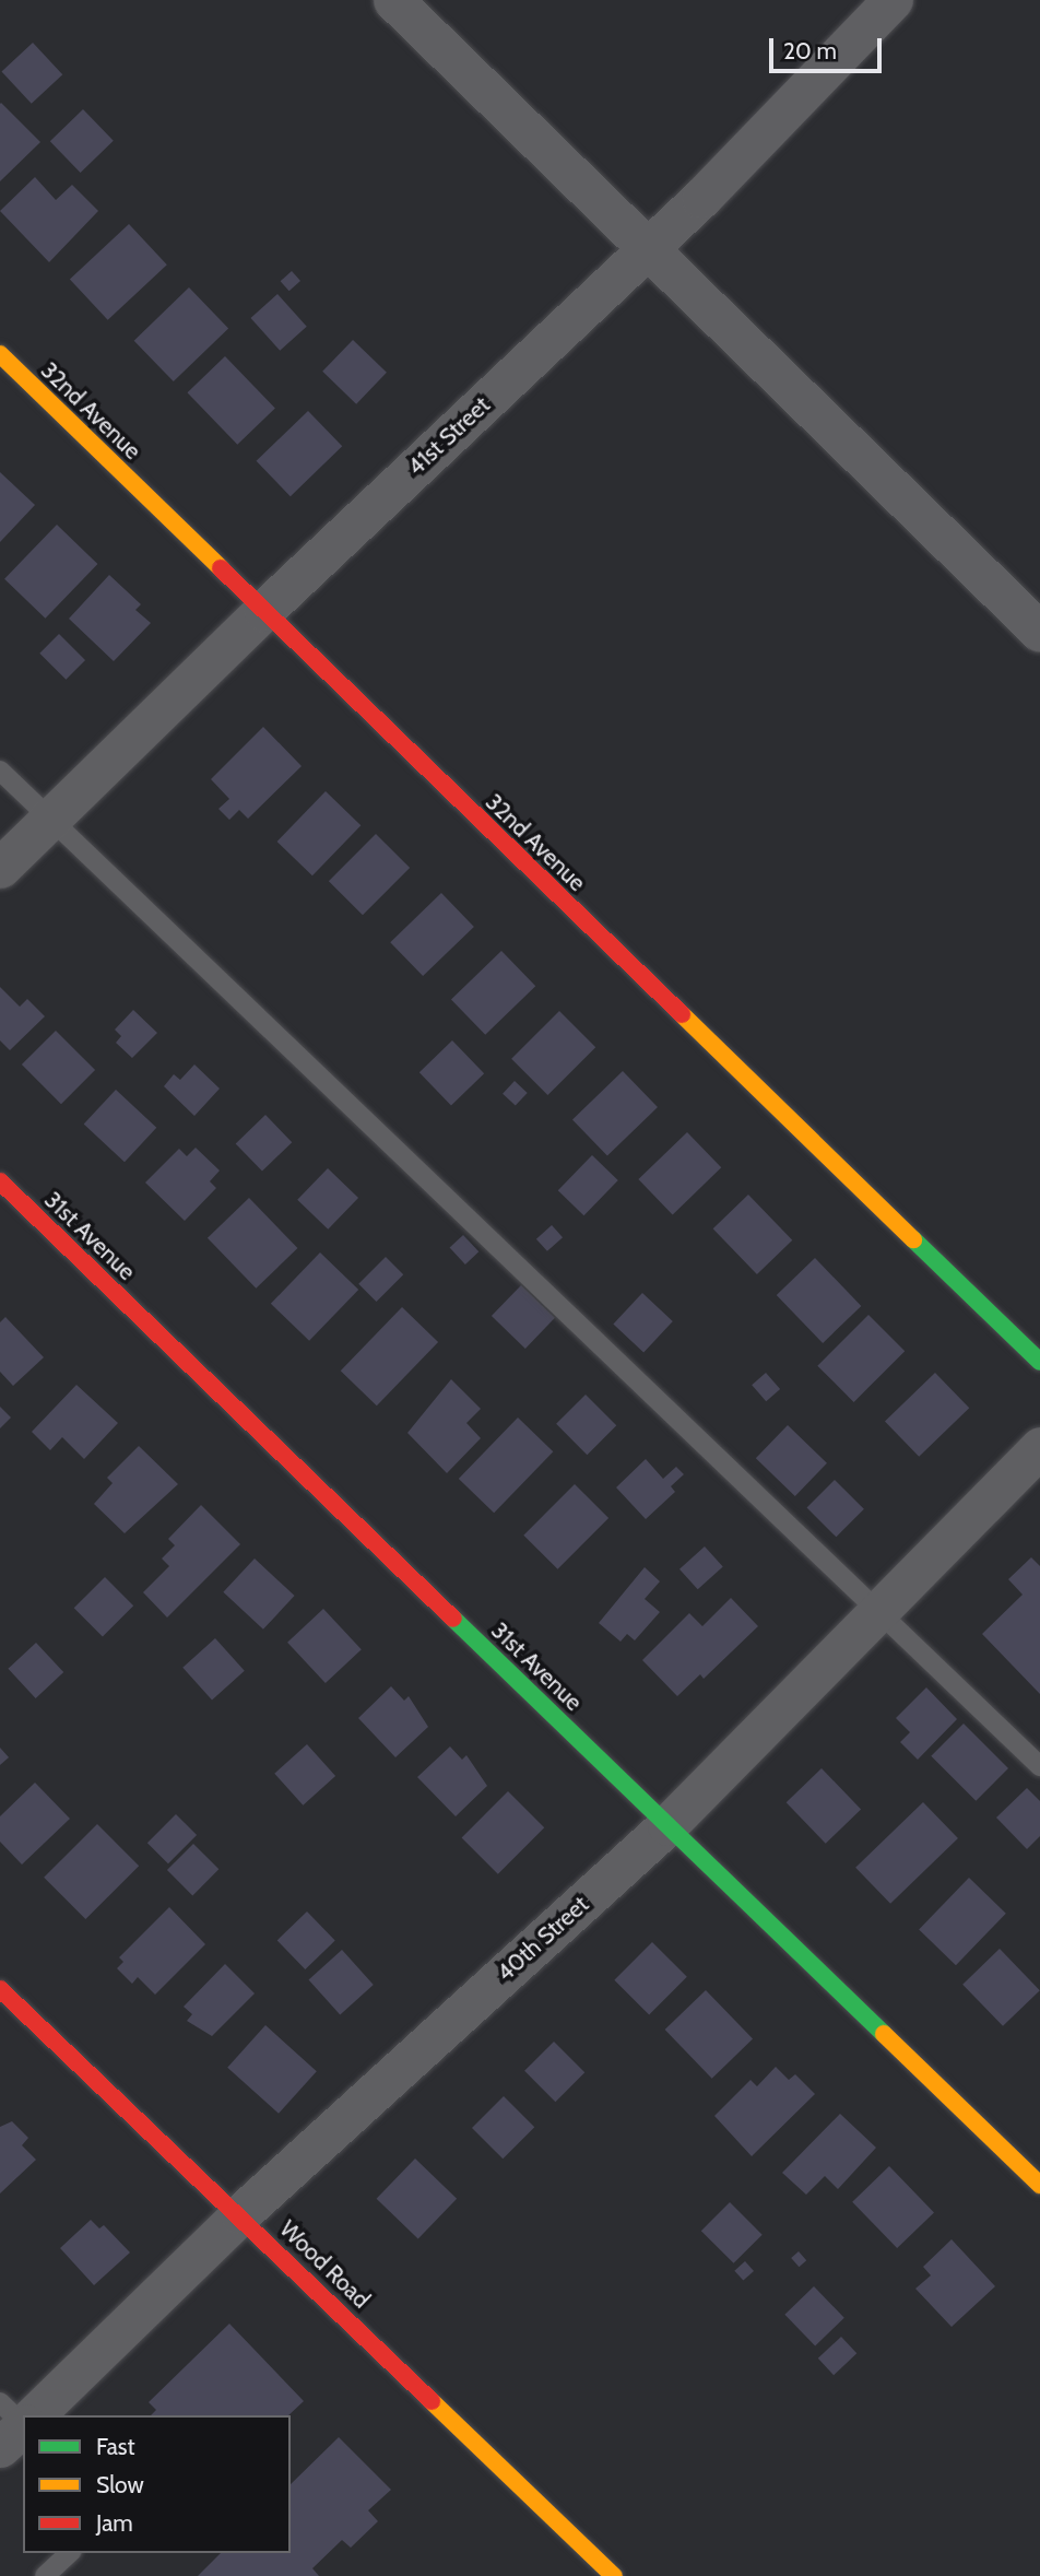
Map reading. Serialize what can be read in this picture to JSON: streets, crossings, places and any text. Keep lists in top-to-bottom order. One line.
{"streets":{"street":["32nd Avenue","41st Street","31st Avenue","40th Street","Wood Road"]},"crossings":[["32nd Avenue","41st Street"],["31st Avenue","40th Street"],["40th Street","Wood Road"]],"legend":["Fast","Slow","Jam"],"scale_bar":"20 m"}
